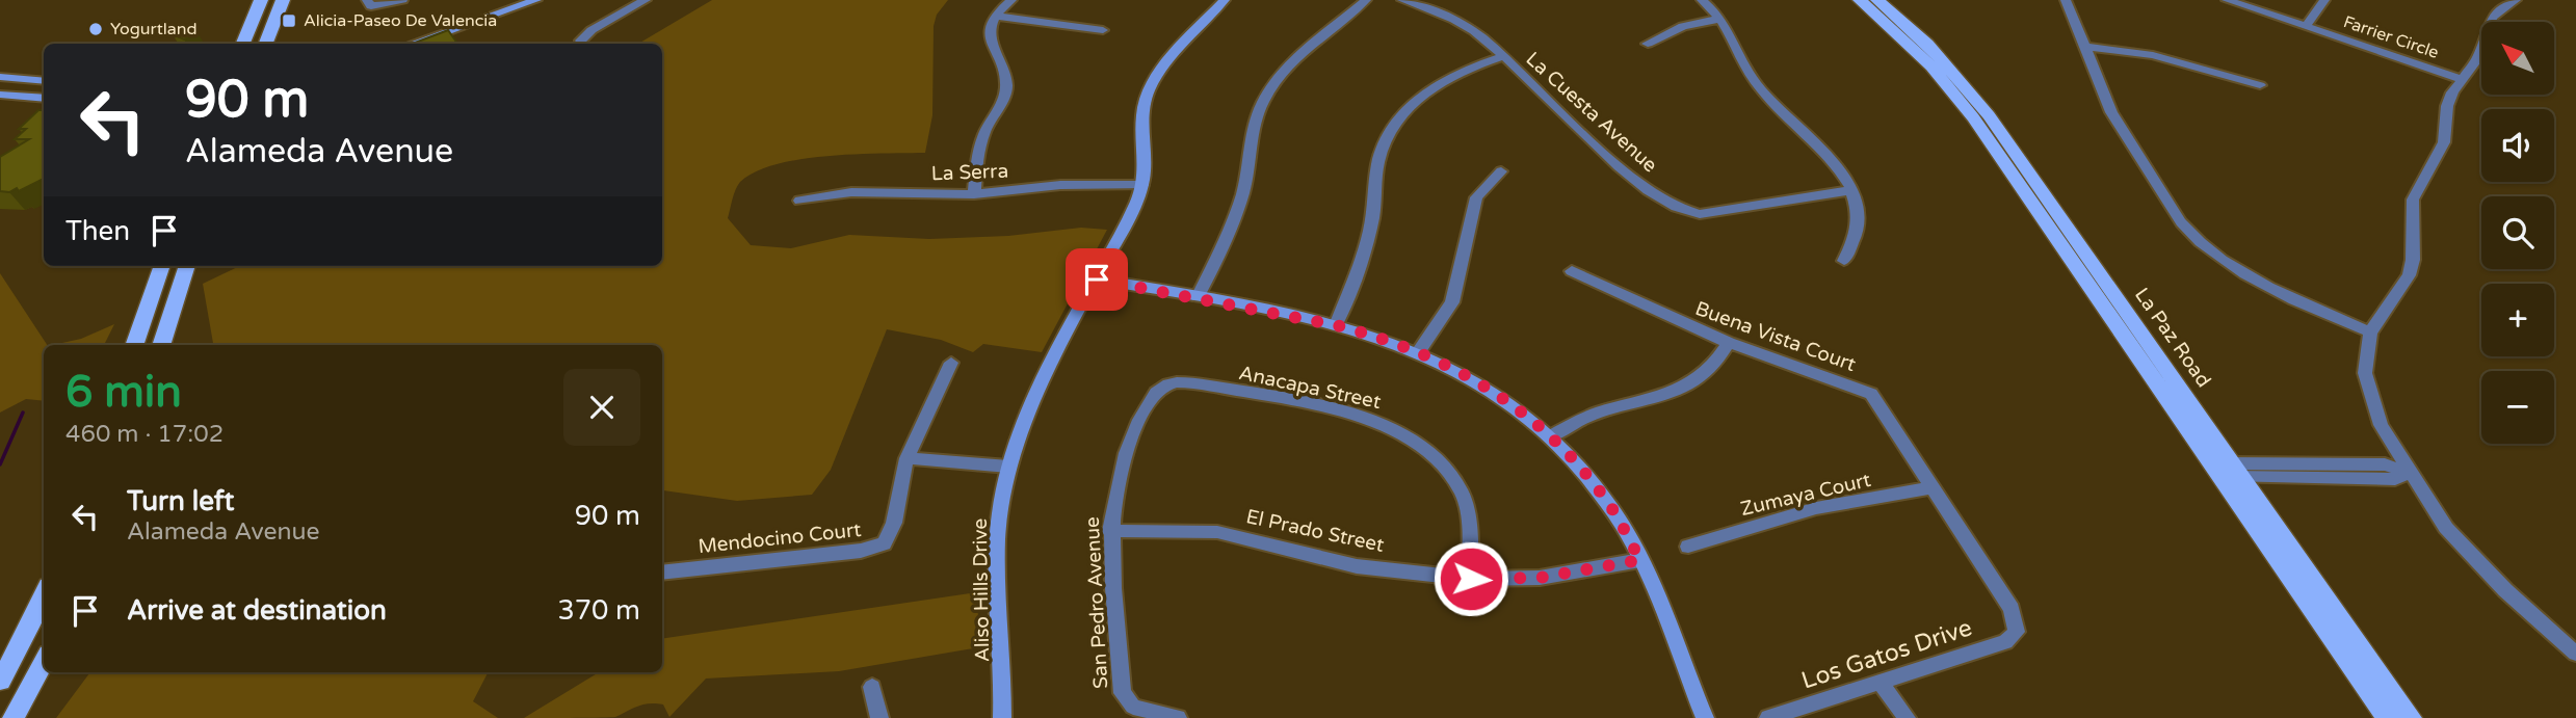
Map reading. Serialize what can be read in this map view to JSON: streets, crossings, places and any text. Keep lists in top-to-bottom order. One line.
{"streets":{"main road":["La Paz Road"],"street":["Farrier Circle","La Cuesta Avenue","La Serra","Buena Vista Court","Anacapa Street","Zumaya Court","El Prado Street","Mendocino Court","Aliso Hills Drive","San Pedro Avenue","Los Gatos Drive"]},"crossings":[["La Serra","Aliso Hills Drive"],["Buena Vista Court","Zumaya Court"],["Buena Vista Court","Los Gatos Drive"],["Anacapa Street","El Prado Street"],["Anacapa Street","San Pedro Avenue"],["El Prado Street","San Pedro Avenue"]],"places":{"transit":["Alicia-Paseo De Valencia"],"other":["Yogurtland"]},"north":"top left","page":{"map_buttons":["+","−"],"turn":["90 m","Alameda Avenue"],"then":"Then","heading":["6 min","460 m · 17:02"],"list":[{"name":"Turn left","note":"Alameda Avenue","value":"90 m"},{"name":"Arrive at destination","value":"370 m"}]}}
